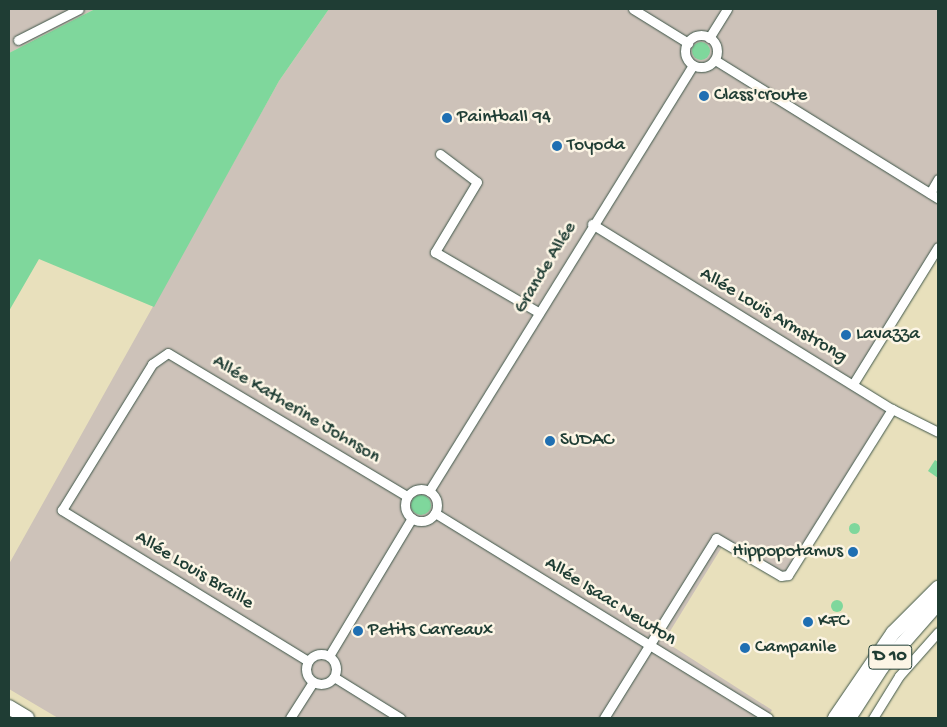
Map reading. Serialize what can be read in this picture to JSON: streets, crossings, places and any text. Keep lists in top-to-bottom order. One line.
{"streets":{"main road":["D 10"],"street":["Grande Allée","Allée Louis Armstrong","Allée Katherine Johnson","Allée Louis Braille","Allée Isaac Newton"]},"crossings":[["Grande Allée","Allée Louis Armstrong"],["Grande Allée","Allée Katherine Johnson"],["Grande Allée","Allée Isaac Newton"],["Allée Katherine Johnson","Allée Louis Braille"],["Allée Katherine Johnson","Allée Isaac Newton"]],"places":["Class'croute","Paintball 94","Toyoda","Lavazza","SUDAC","Hippopotamus","KFC","Petits Carreaux","Campanile"]}
